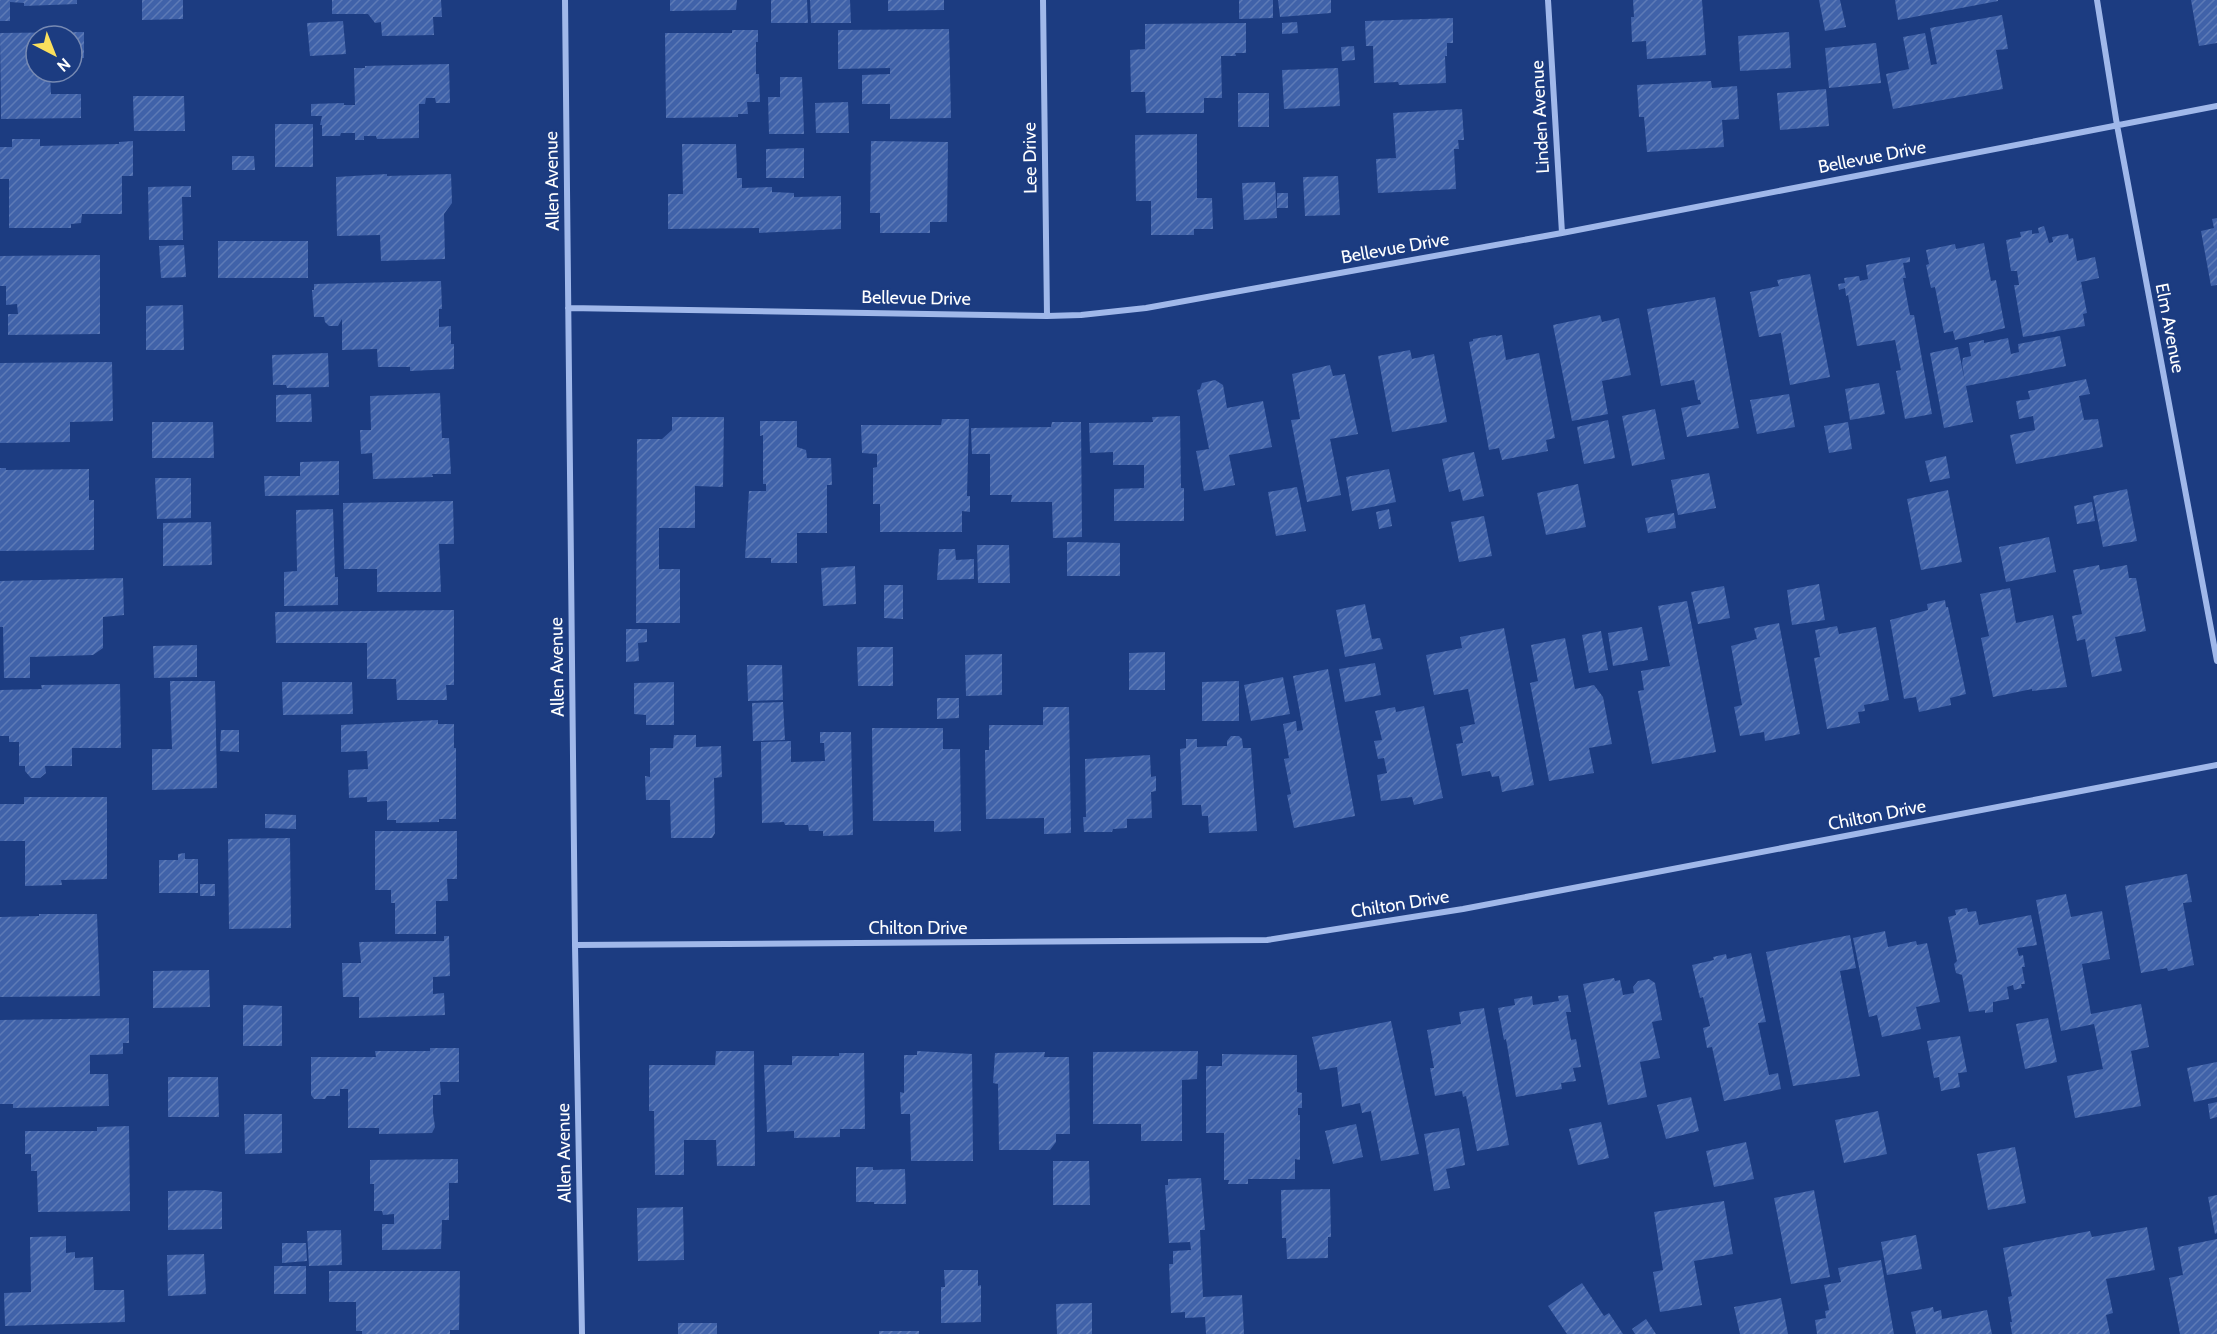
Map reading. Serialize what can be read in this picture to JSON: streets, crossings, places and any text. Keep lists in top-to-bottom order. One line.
{"streets":{"street":["Linden Avenue","Bellevue Drive","Lee Drive","Allen Avenue","Elm Avenue","Chilton Drive"]},"crossings":[["Linden Avenue","Bellevue Drive"],["Bellevue Drive","Lee Drive"],["Bellevue Drive","Allen Avenue"],["Bellevue Drive","Elm Avenue"],["Allen Avenue","Chilton Drive"]],"north":"bottom right"}
